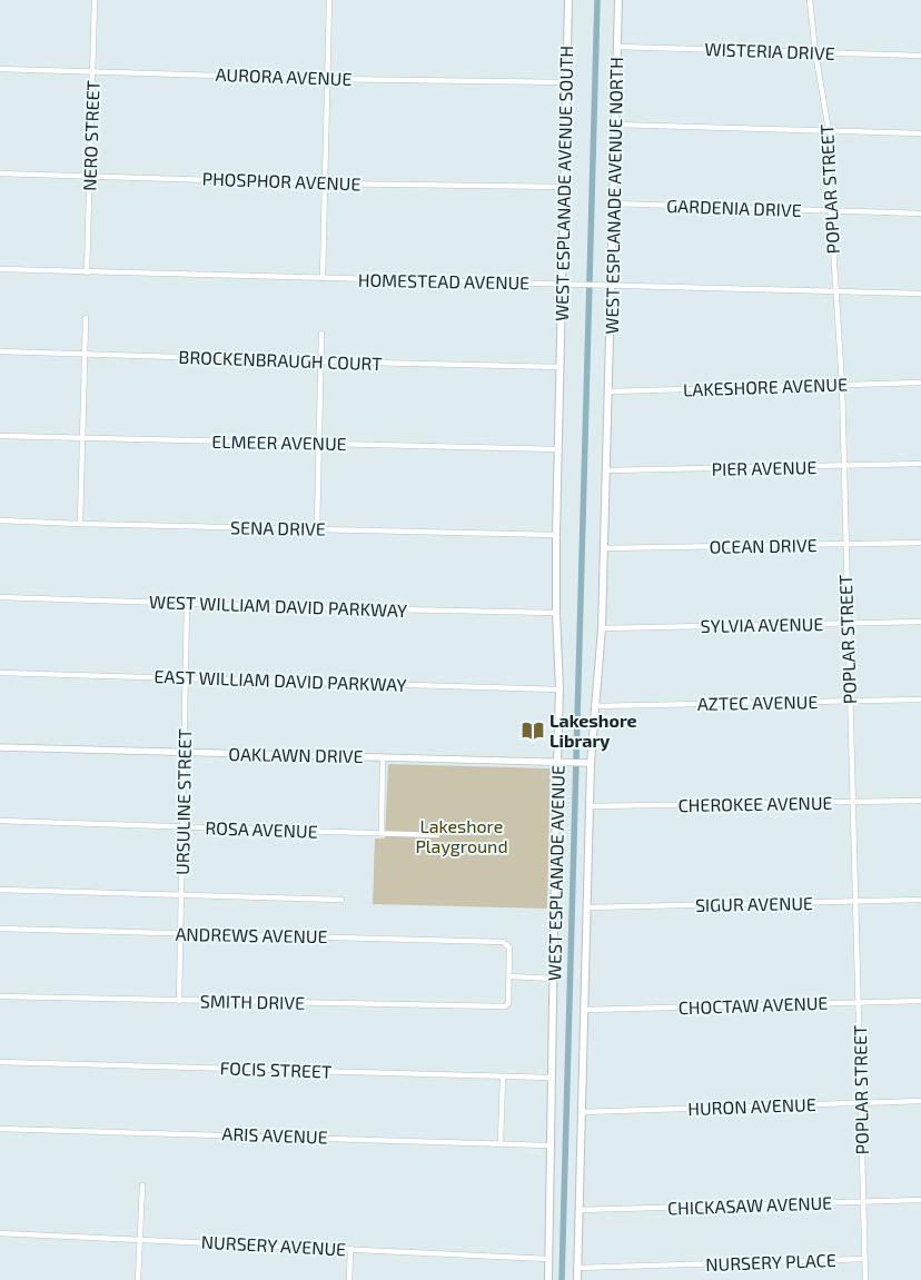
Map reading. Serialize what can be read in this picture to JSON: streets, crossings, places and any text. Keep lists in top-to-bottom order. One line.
{"streets":{"main road":["WEST ESPLANADE AVENUE SOUTH","WEST ESPLANADE AVENUE NORTH","WEST ESPLANADE AVENUE"],"street":["WISTERIA DRIVE","AURORA AVENUE","NERO STREET","PHOSPHOR AVENUE","POPLAR STREET","GARDENIA DRIVE","HOMESTEAD AVENUE","BROCKENBRAUGH COURT","LAKESHORE AVENUE","ELMEER AVENUE","PIER AVENUE","SENA DRIVE","OCEAN DRIVE","WEST WILLIAM DAVID PARKWAY","SYLVIA AVENUE","EAST WILLIAM DAVID PARKWAY","AZTEC AVENUE","OAKLAWN DRIVE","URSULINE STREET","CHEROKEE AVENUE","ROSA AVENUE","SIGUR AVENUE","ANDREWS AVENUE","SMITH DRIVE","CHOCTAW AVENUE","FOCIS STREET","HURON AVENUE","ARIS AVENUE","CHICKASAW AVENUE","NURSERY AVENUE","NURSERY PLACE"]},"crossings":[["WISTERIA DRIVE","POPLAR STREET"],["WISTERIA DRIVE","WEST ESPLANADE AVENUE NORTH"],["AURORA AVENUE","NERO STREET"],["AURORA AVENUE","WEST ESPLANADE AVENUE SOUTH"],["NERO STREET","PHOSPHOR AVENUE"],["NERO STREET","HOMESTEAD AVENUE"],["PHOSPHOR AVENUE","WEST ESPLANADE AVENUE SOUTH"],["WEST ESPLANADE AVENUE SOUTH","HOMESTEAD AVENUE"],["WEST ESPLANADE AVENUE SOUTH","BROCKENBRAUGH COURT"],["WEST ESPLANADE AVENUE SOUTH","WEST ESPLANADE AVENUE"],["POPLAR STREET","GARDENIA DRIVE"],["POPLAR STREET","HOMESTEAD AVENUE"],["POPLAR STREET","LAKESHORE AVENUE"],["POPLAR STREET","PIER AVENUE"],["POPLAR STREET","OCEAN DRIVE"],["POPLAR STREET","SYLVIA AVENUE"],["POPLAR STREET","AZTEC AVENUE"],["POPLAR STREET","CHEROKEE AVENUE"],["POPLAR STREET","SIGUR AVENUE"],["POPLAR STREET","CHOCTAW AVENUE"],["POPLAR STREET","HURON AVENUE"],["POPLAR STREET","CHICKASAW AVENUE"],["POPLAR STREET","NURSERY PLACE"],["WEST ESPLANADE AVENUE NORTH","GARDENIA DRIVE"],["WEST ESPLANADE AVENUE NORTH","HOMESTEAD AVENUE"],["WEST ESPLANADE AVENUE NORTH","LAKESHORE AVENUE"],["WEST ESPLANADE AVENUE NORTH","WEST ESPLANADE AVENUE"],["BROCKENBRAUGH COURT","WEST ESPLANADE AVENUE"],["LAKESHORE AVENUE","WEST ESPLANADE AVENUE"],["ELMEER AVENUE","WEST ESPLANADE AVENUE"],["PIER AVENUE","WEST ESPLANADE AVENUE"],["SENA DRIVE","WEST ESPLANADE AVENUE"],["OCEAN DRIVE","WEST ESPLANADE AVENUE"],["WEST WILLIAM DAVID PARKWAY","URSULINE STREET"],["WEST WILLIAM DAVID PARKWAY","WEST ESPLANADE AVENUE"],["SYLVIA AVENUE","WEST ESPLANADE AVENUE"],["EAST WILLIAM DAVID PARKWAY","URSULINE STREET"],["EAST WILLIAM DAVID PARKWAY","WEST ESPLANADE AVENUE"],["AZTEC AVENUE","WEST ESPLANADE AVENUE"],["OAKLAWN DRIVE","URSULINE STREET"],["OAKLAWN DRIVE","WEST ESPLANADE AVENUE"],["URSULINE STREET","ROSA AVENUE"],["URSULINE STREET","ANDREWS AVENUE"],["URSULINE STREET","SMITH DRIVE"],["CHEROKEE AVENUE","WEST ESPLANADE AVENUE"],["WEST ESPLANADE AVENUE","SIGUR AVENUE"],["WEST ESPLANADE AVENUE","CHOCTAW AVENUE"],["WEST ESPLANADE AVENUE","FOCIS STREET"],["WEST ESPLANADE AVENUE","HURON AVENUE"],["WEST ESPLANADE AVENUE","ARIS AVENUE"],["WEST ESPLANADE AVENUE","CHICKASAW AVENUE"],["WEST ESPLANADE AVENUE","NURSERY AVENUE"],["WEST ESPLANADE AVENUE","NURSERY PLACE"],["ANDREWS AVENUE","SMITH DRIVE"]],"parks":["Lakeshore Playground"],"places":{"library":["Lakeshore Library"]}}
